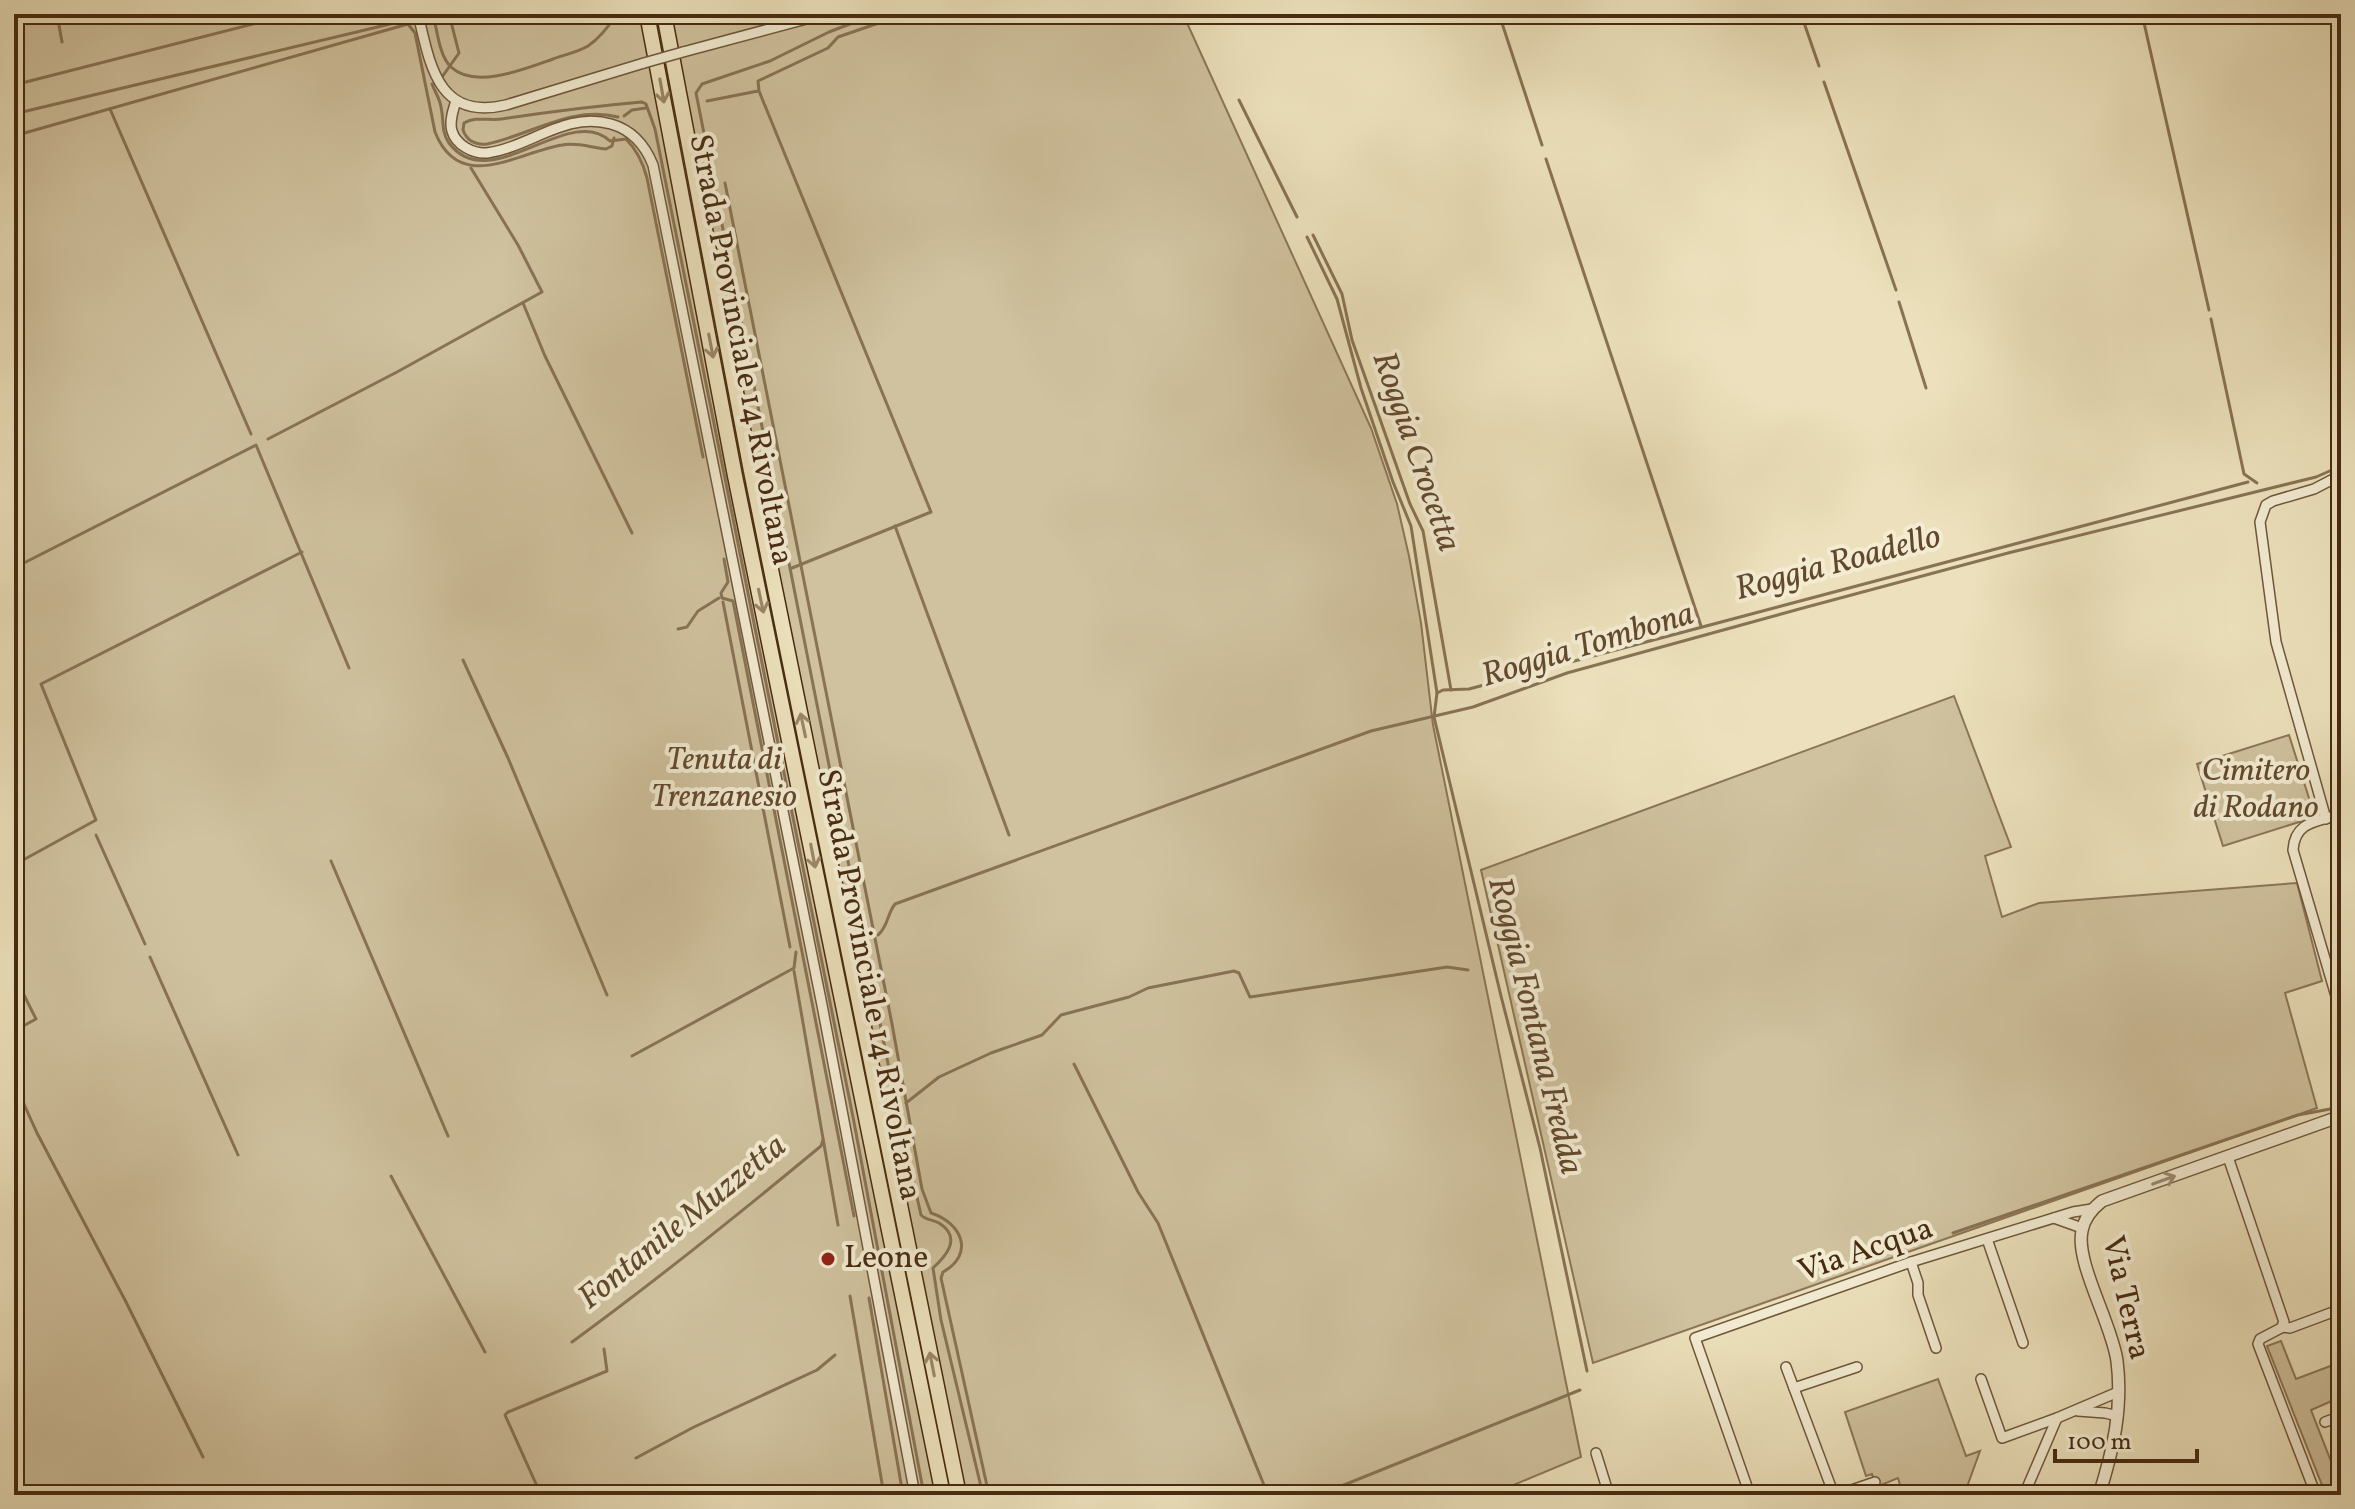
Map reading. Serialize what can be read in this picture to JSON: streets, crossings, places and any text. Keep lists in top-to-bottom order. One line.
{"streets":{"highway":["Strada Provinciale 14 Rivoltana"],"street":["Via Acqua","Via Terra"]},"crossings":[["Via Acqua","Via Terra"]],"water":["Roggia Crocetta","Roggia Roadello","Roggia Tombona","Roggia Fontana Fredda","Fontanile Muzzetta"],"parks":["Tenuta di Trenzanesio","Cimitero di Rodano"],"places":["Leone"],"scale_bar":"100 m"}
